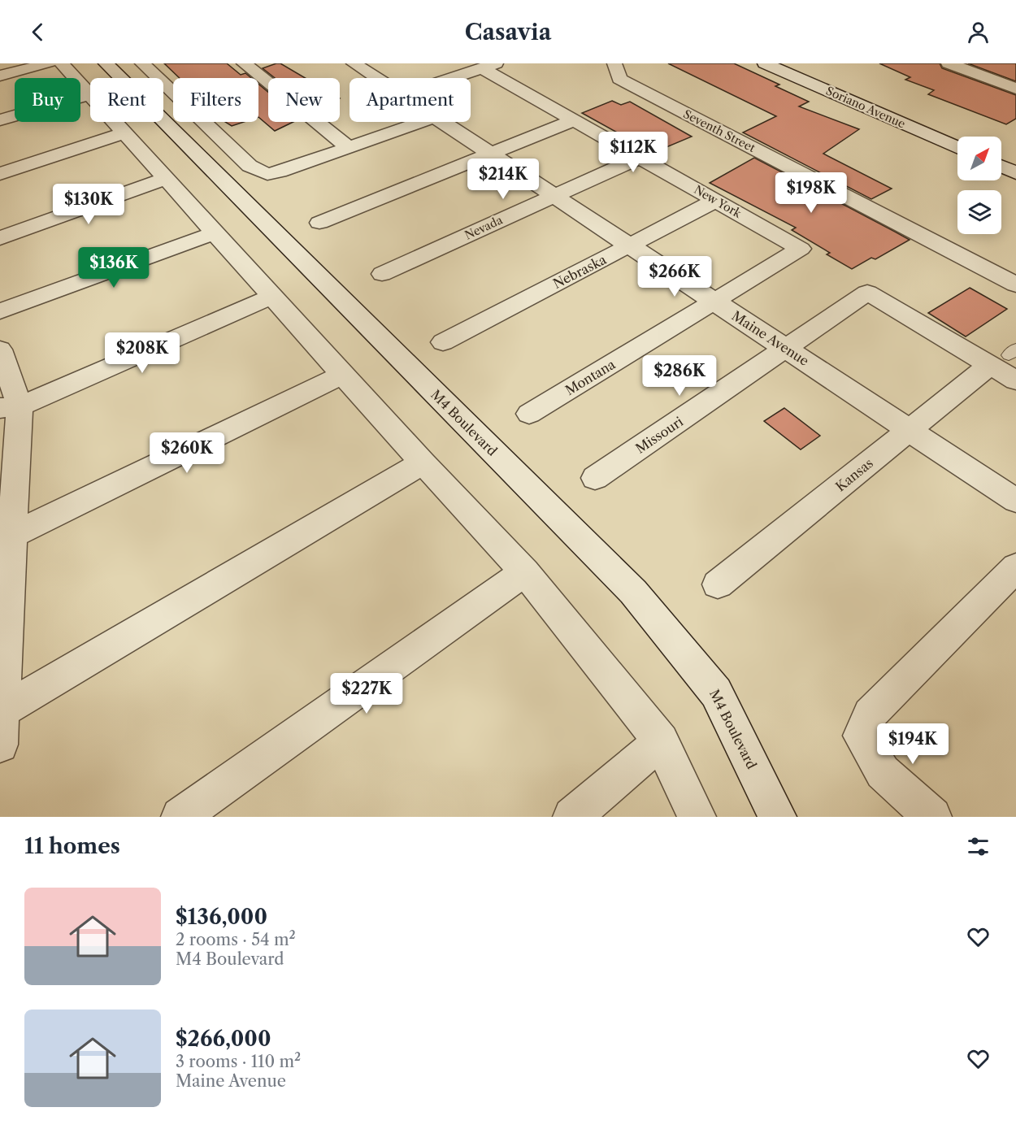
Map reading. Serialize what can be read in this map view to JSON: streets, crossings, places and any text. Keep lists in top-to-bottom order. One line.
{"streets":{"street":["Soriano Avenue","Seventh Street","New York","Nevada","Nebraska","Maine Avenue","Montana","M4 Boulevard","Missouri","Kansas"]},"crossings":[["New York","Nevada"],["New York","Nebraska"],["New York","Montana"],["Nevada","Maine Avenue"],["Nebraska","Maine Avenue"],["Maine Avenue","Montana"],["Maine Avenue","Missouri"],["Maine Avenue","Kansas"],["Missouri","Kansas"]],"north":"top right","page":{"header":"Casavia","chip":["Buy","Rent","Filters","New","Apartment"],"price":["$112K","$214K","$198K","$130K","$136K","$266K","$208K","$286K","$260K","$227K","$194K"],"heading":"11 homes","list":[{"name":"$136,000","note":"2 rooms · 54 m² · M4 Boulevard"},{"name":"$266,000","note":"3 rooms · 110 m² · Maine Avenue"}]}}
